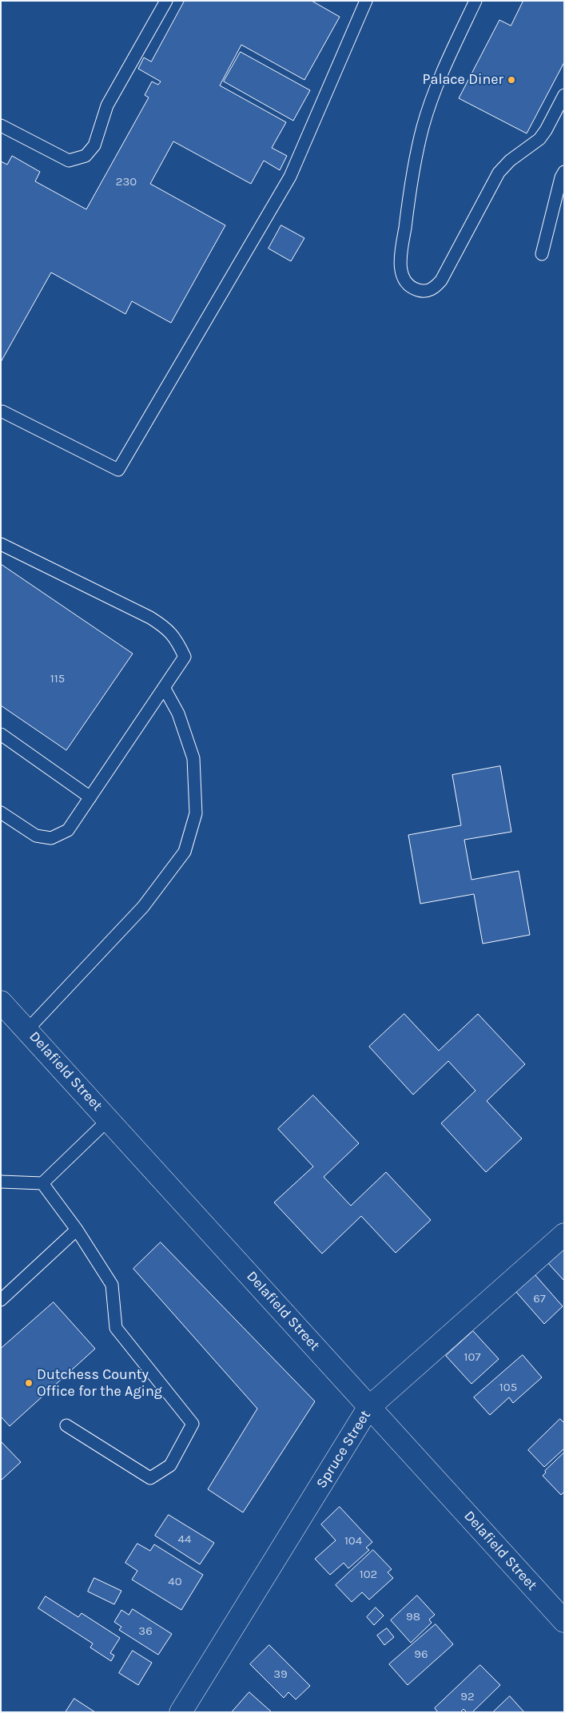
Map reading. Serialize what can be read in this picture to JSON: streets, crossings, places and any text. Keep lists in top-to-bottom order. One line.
{"streets":{"street":["Delafield Street","Spruce Street"]},"crossings":[["Delafield Street","Spruce Street"]],"places":["Palace Diner","Dutchess County Office for the Aging"],"house_numbers":["230","115","67","107","105","44","104","102","40","98","36","96","39","92"]}
